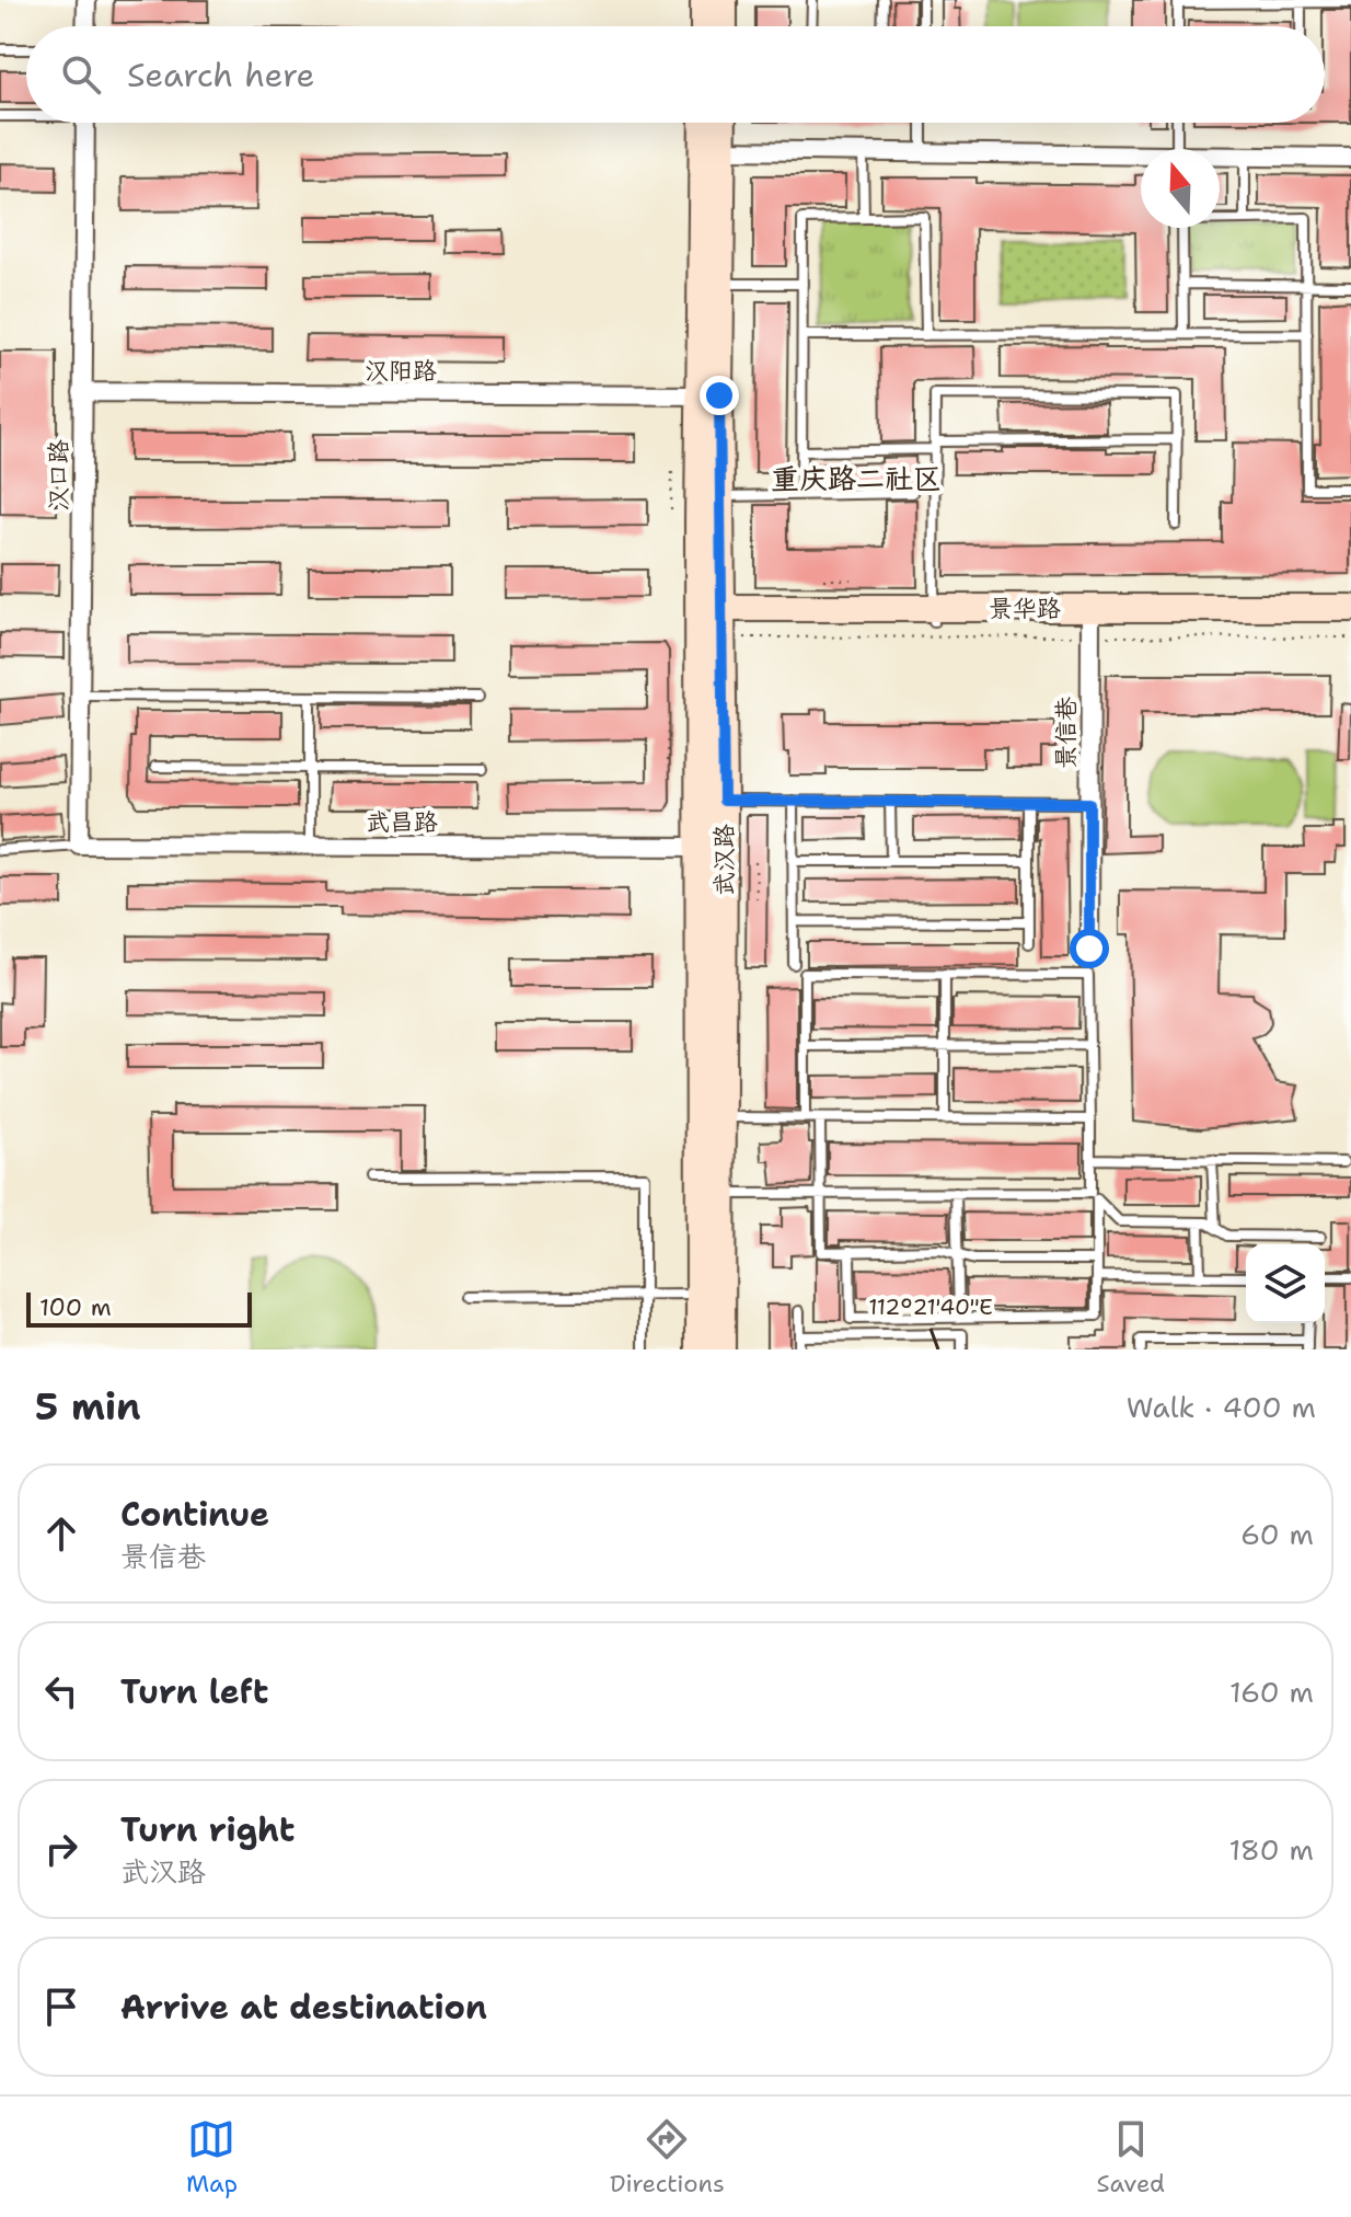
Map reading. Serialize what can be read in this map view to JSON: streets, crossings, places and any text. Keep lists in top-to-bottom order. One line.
{"streets":{"main road":["景华路","武汉路"],"street":["汉阳路","汉口路","景信巷","武昌路"]},"crossings":[["汉阳路","汉口路"],["汉阳路","武汉路"],["汉口路","武昌路"],["景华路","景信巷"],["景华路","武汉路"],["武昌路","武汉路"]],"districts":["重庆路二社区"],"scale_bar":"100 m","north":"top","page":{"search":"Search here","scale":"100 m","heading":["5 min","Walk · 400 m"],"list":[["Continue","景信巷","60 m"],["Turn left","160 m"],["Turn right","武汉路","180 m"],"Arrive at destination"],"nav":["Map","Directions","Saved"]},"coordinates":["112°21'40\"E"]}
